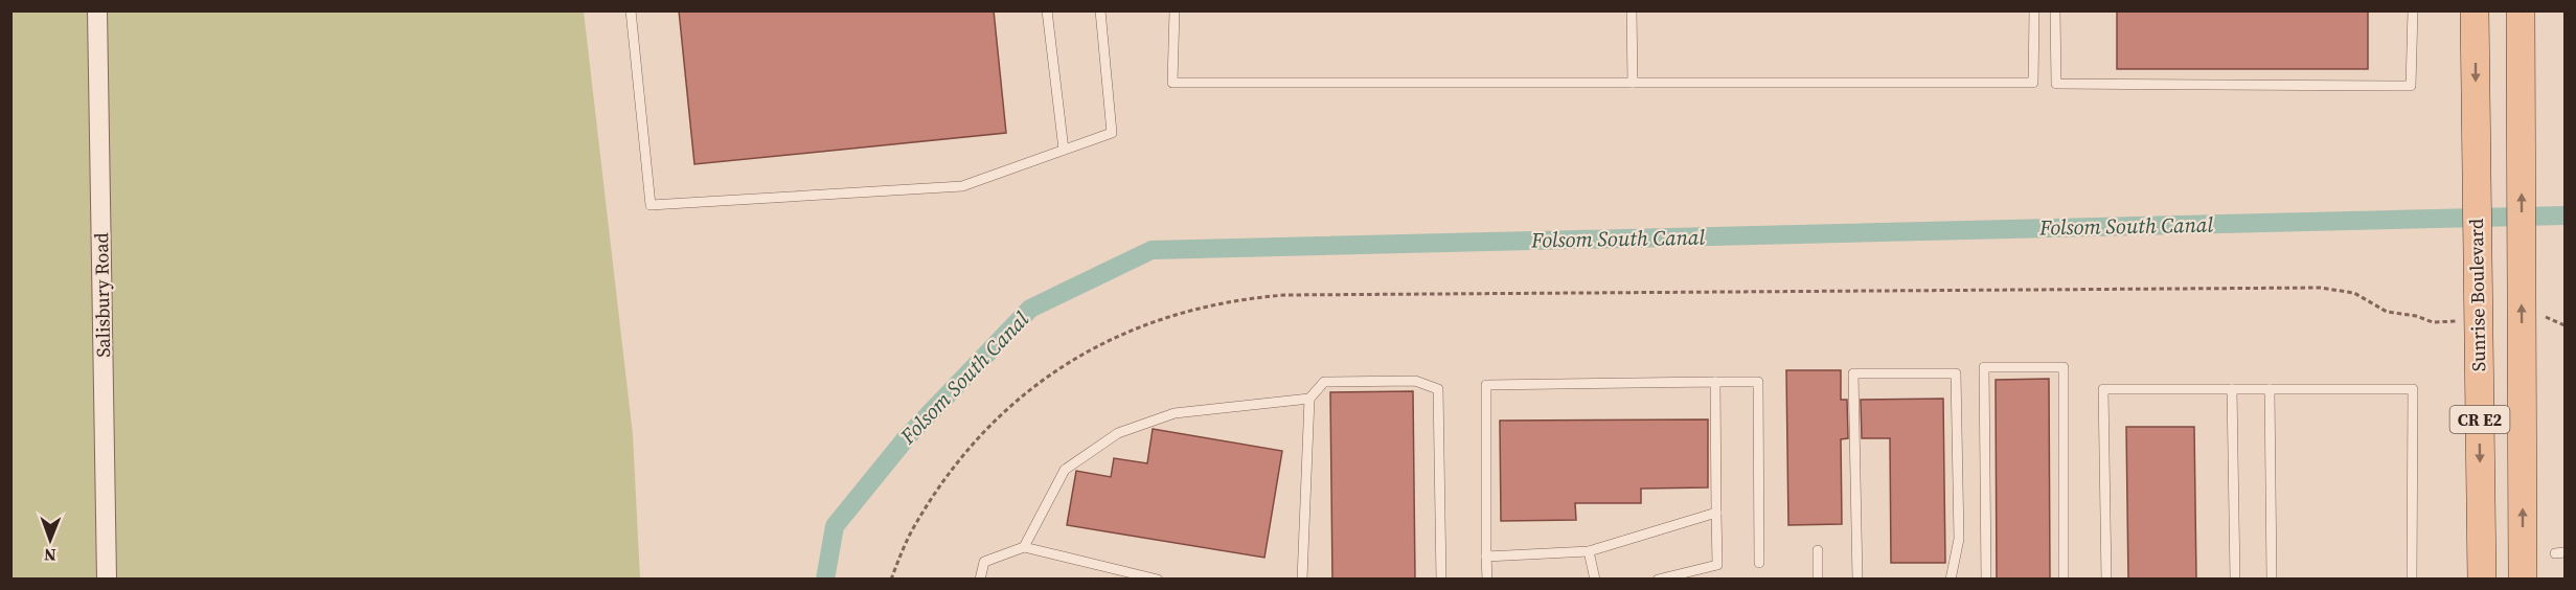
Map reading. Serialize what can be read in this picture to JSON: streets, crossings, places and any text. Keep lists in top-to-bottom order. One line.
{"streets":{"main road":["Sunrise Boulevard","CR E2"],"street":["Salisbury Road"]},"water":["Folsom South Canal"],"north":"bottom"}
